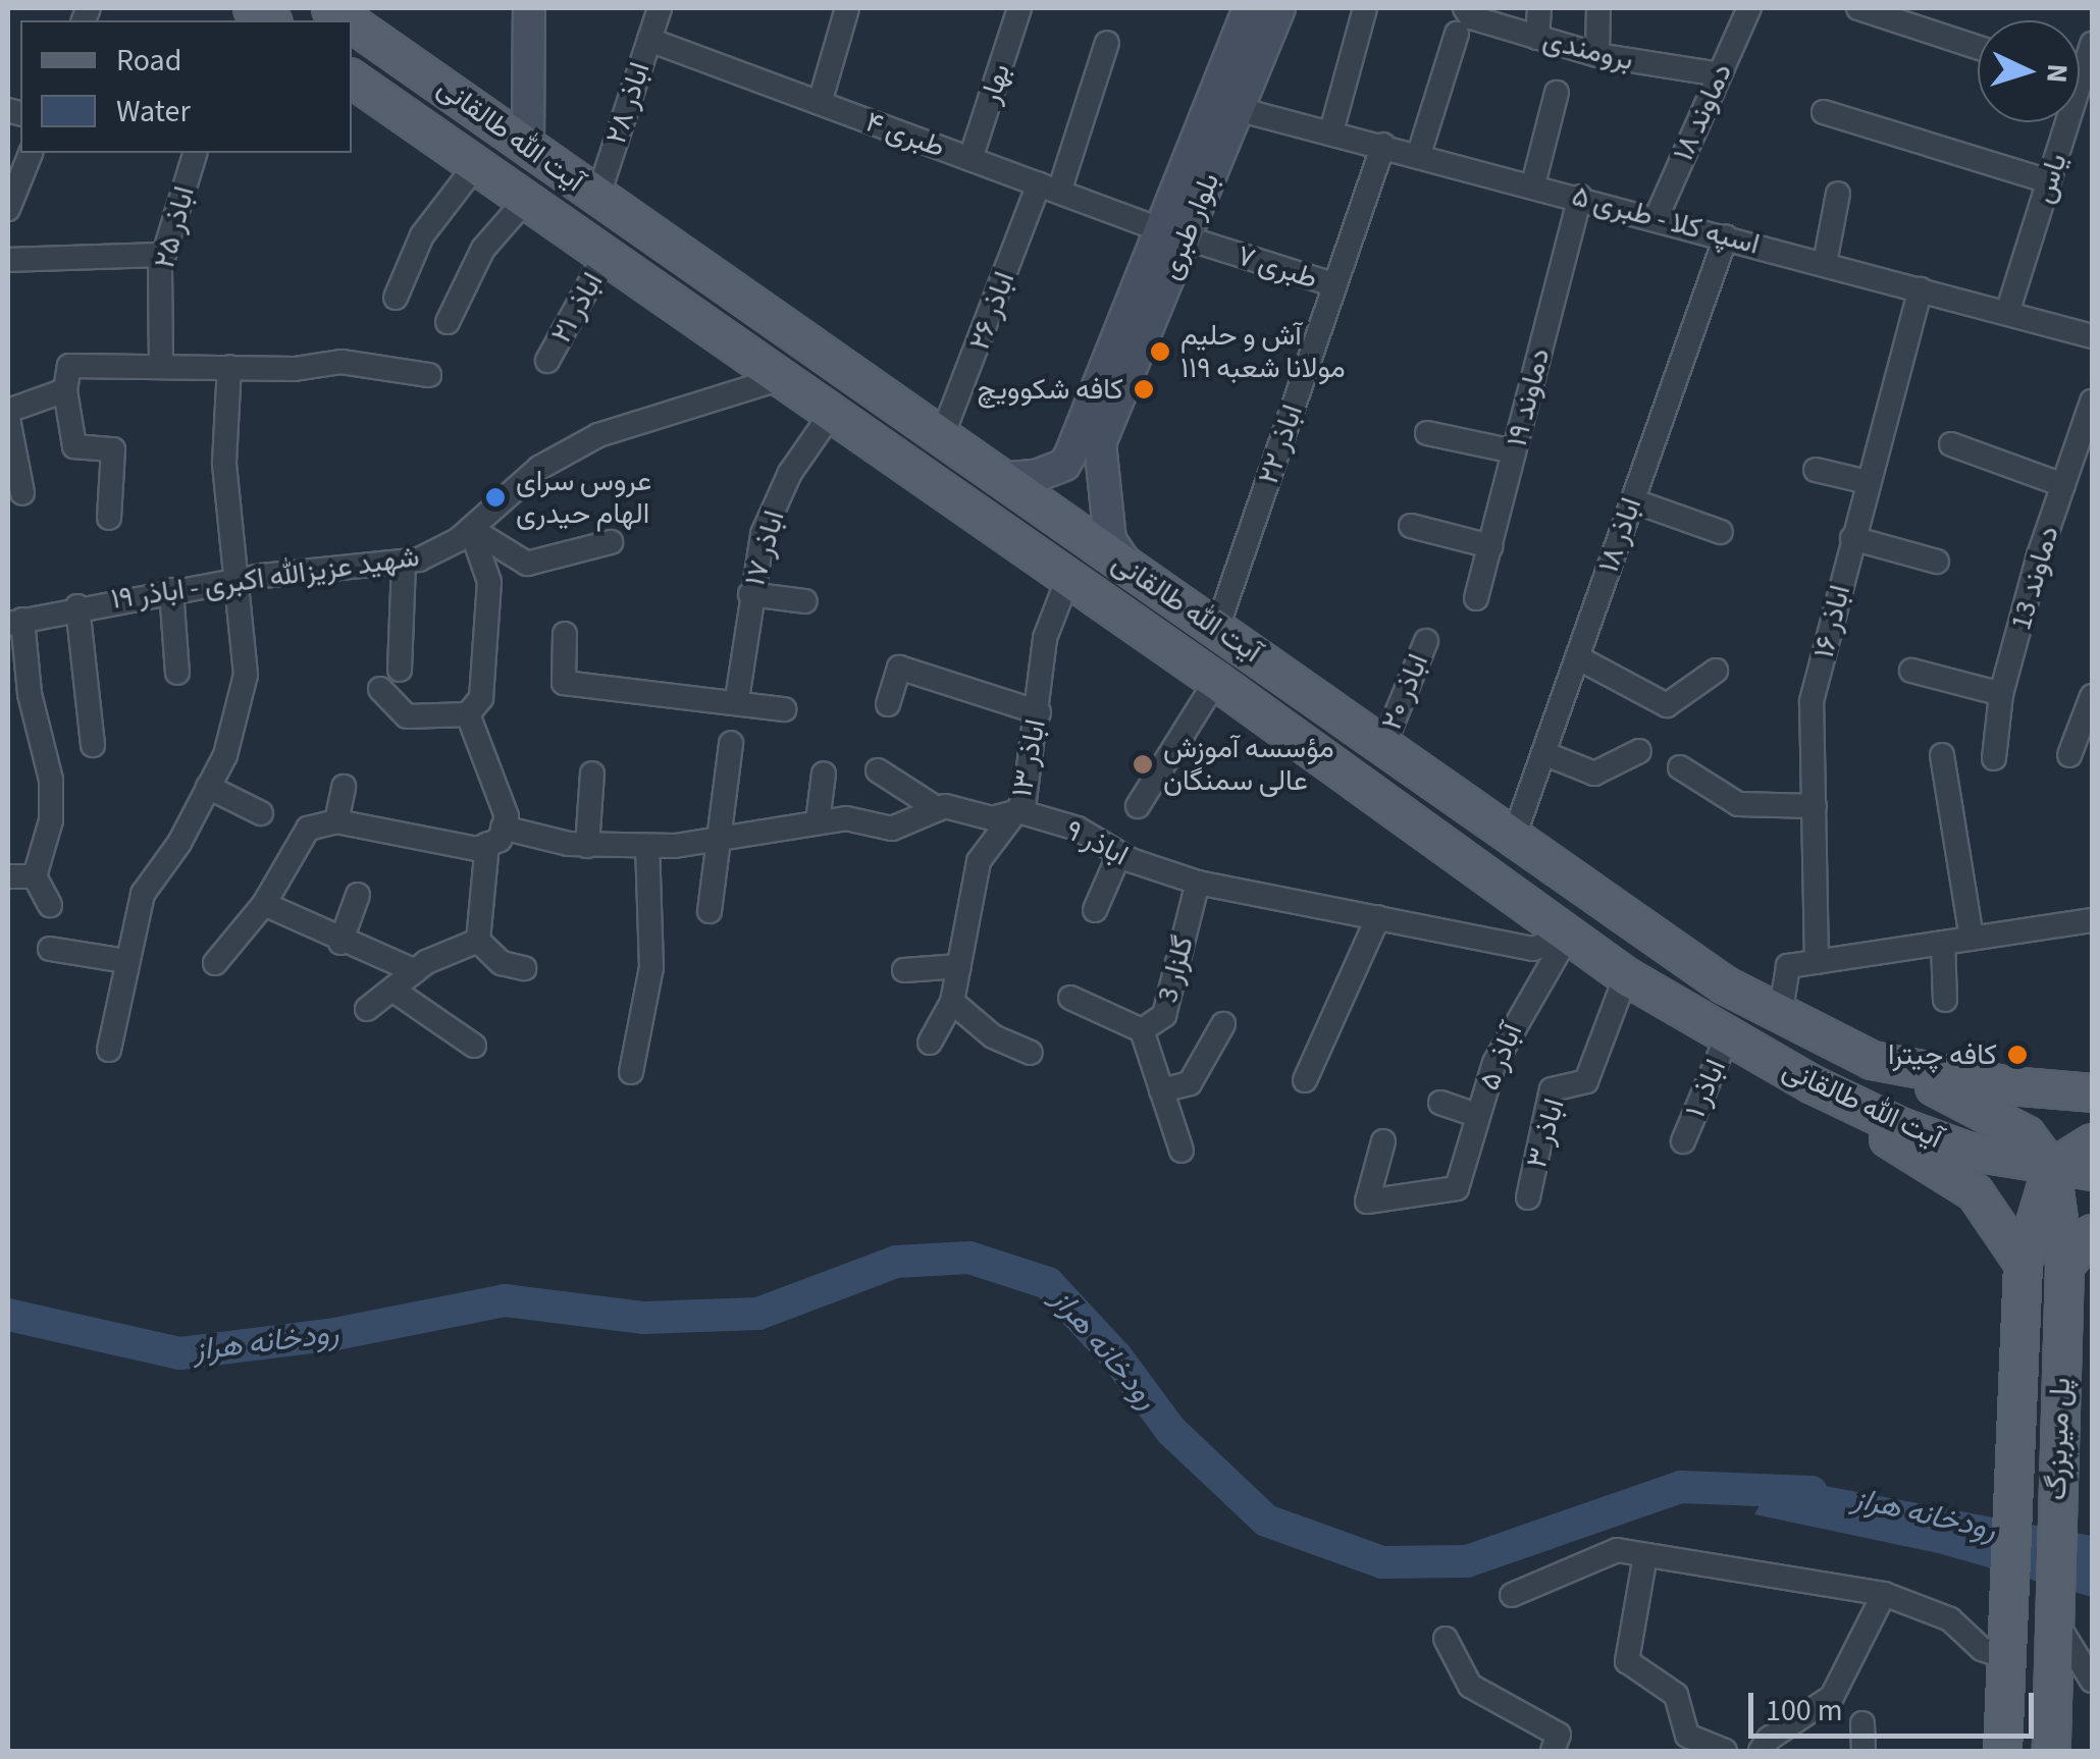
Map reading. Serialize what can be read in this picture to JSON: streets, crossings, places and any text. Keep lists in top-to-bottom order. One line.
{"streets":{"main road":["آیت الله طالقانی","بلوار طبری","پل میربزرگ"],"street":["برومندی","بهار","اباذر ۲۸","دماوند ۱۸","طبری ۴","یاس","اسپه کلا - طبری ۵","اباذر ۲۵","طبری ۷","اباذر ۲۱","اباذر ۲۶","دماوند ۱۹","اباذر ۲۲","اباذر ۱۸","اباذر ۱۷","شهید عزیزالله اکبری - اباذر ۱۹","دماوند 13","اباذر ۱۶","اباذر ۲۰","اباذر ۱۳","اباذر ۹","گلزار 3","آباذر ۵","اباذر ۱","اباذر ۳"]},"crossings":[["برومندی","دماوند ۱۸"],["بهار","طبری ۴"],["اباذر ۲۸","آیت الله طالقانی"],["اباذر ۲۸","طبری ۴"],["دماوند ۱۸","اسپه کلا - طبری ۵"],["آیت الله طالقانی","اباذر ۲۱"],["آیت الله طالقانی","اباذر ۲۶"],["آیت الله طالقانی","اباذر ۲۲"],["آیت الله طالقانی","اباذر ۱۸"],["آیت الله طالقانی","اباذر ۱۷"],["آیت الله طالقانی","شهید عزیزالله اکبری - اباذر ۱۹"],["آیت الله طالقانی","اباذر ۲۰"],["آیت الله طالقانی","اباذر ۱۳"],["آیت الله طالقانی","اباذر ۹"],["آیت الله طالقانی","آباذر ۵"],["آیت الله طالقانی","اباذر ۱"],["آیت الله طالقانی","اباذر ۳"],["آیت الله طالقانی","پل میربزرگ"],["طبری ۴","بلوار طبری"],["طبری ۴","طبری ۷"],["طبری ۴","اباذر ۲۶"],["یاس","اسپه کلا - طبری ۵"],["اسپه کلا - طبری ۵","بلوار طبری"],["اسپه کلا - طبری ۵","دماوند ۱۹"],["اسپه کلا - طبری ۵","اباذر ۲۲"],["اسپه کلا - طبری ۵","اباذر ۱۸"],["اسپه کلا - طبری ۵","اباذر ۱۶"],["بلوار طبری","طبری ۷"],["طبری ۷","اباذر ۲۲"],["اباذر ۱۳","اباذر ۹"],["اباذر ۹","گلزار 3"],["اباذر ۹","آباذر ۵"]],"water":["رودخانه هراز"],"places":["آش و حلیم مولانا شعبه ۱۱۹","کافه شکوویچ","عروس سرای الهام حیدری","مؤسسه آموزش عالی سمنگان","کافه چیترا"],"legend":["Road","Water"],"scale_bar":"100 m","north":"right"}
